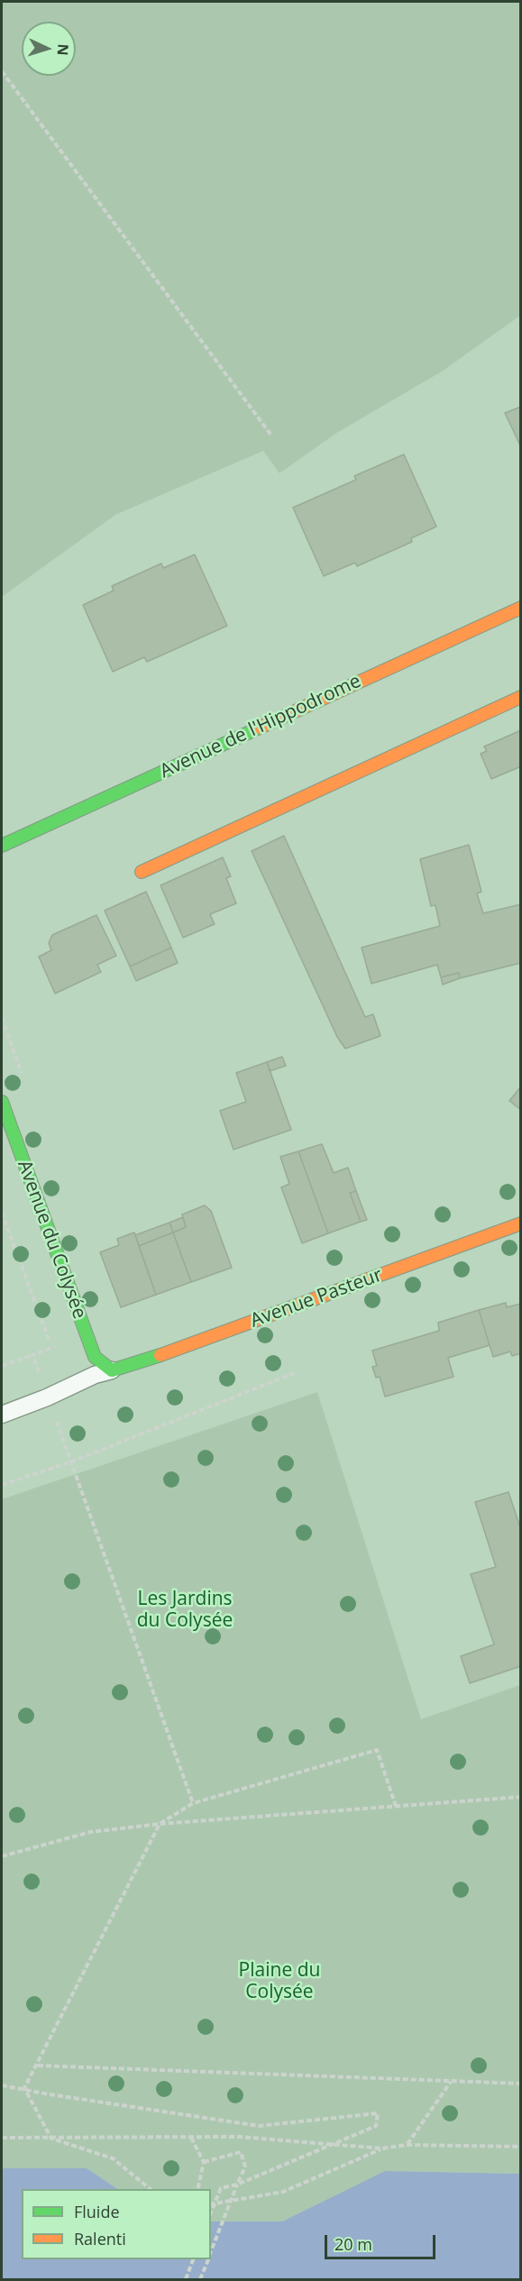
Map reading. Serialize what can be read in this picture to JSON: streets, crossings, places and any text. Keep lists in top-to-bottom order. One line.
{"streets":{"street":["Avenue de l'Hippodrome","Avenue du Colysée","Avenue Pasteur"]},"crossings":[["Avenue du Colysée","Avenue Pasteur"]],"parks":["Les Jardins du Colysée","Plaine du Colysée"],"legend":["Fluide","Ralenti"],"scale_bar":"20 m","north":"right"}
